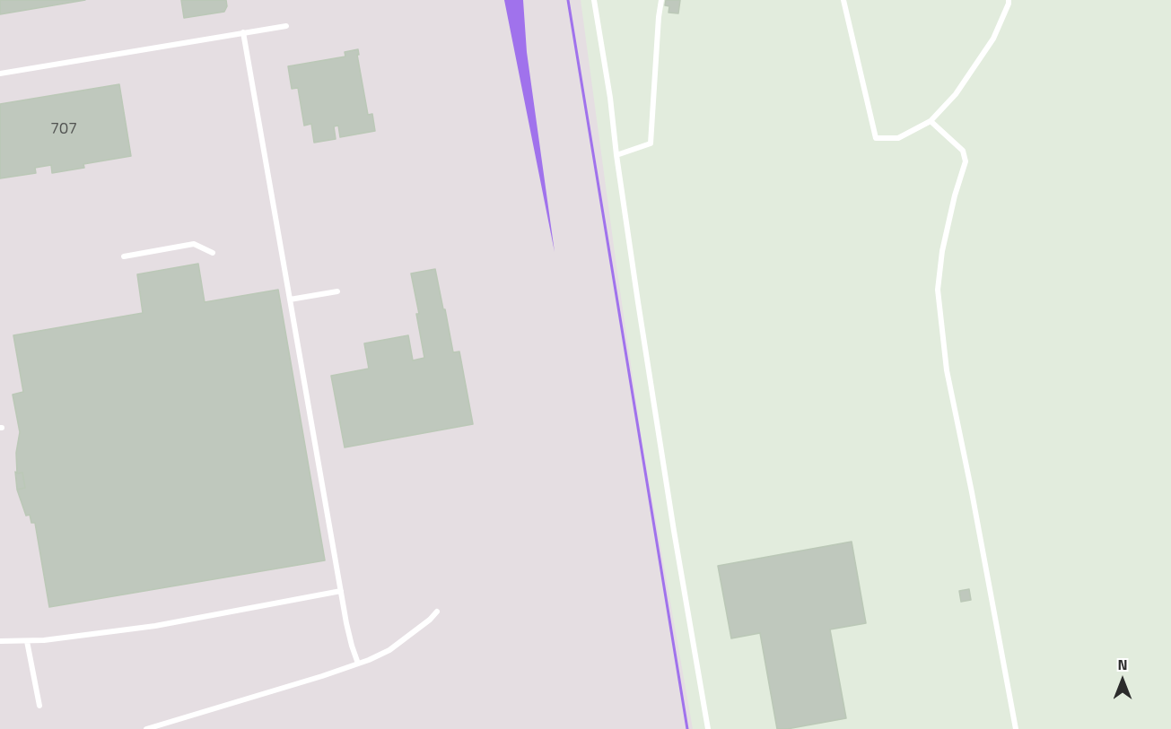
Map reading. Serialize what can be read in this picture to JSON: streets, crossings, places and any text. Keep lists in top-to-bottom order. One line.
{"house_numbers":["707"],"north":"top"}
